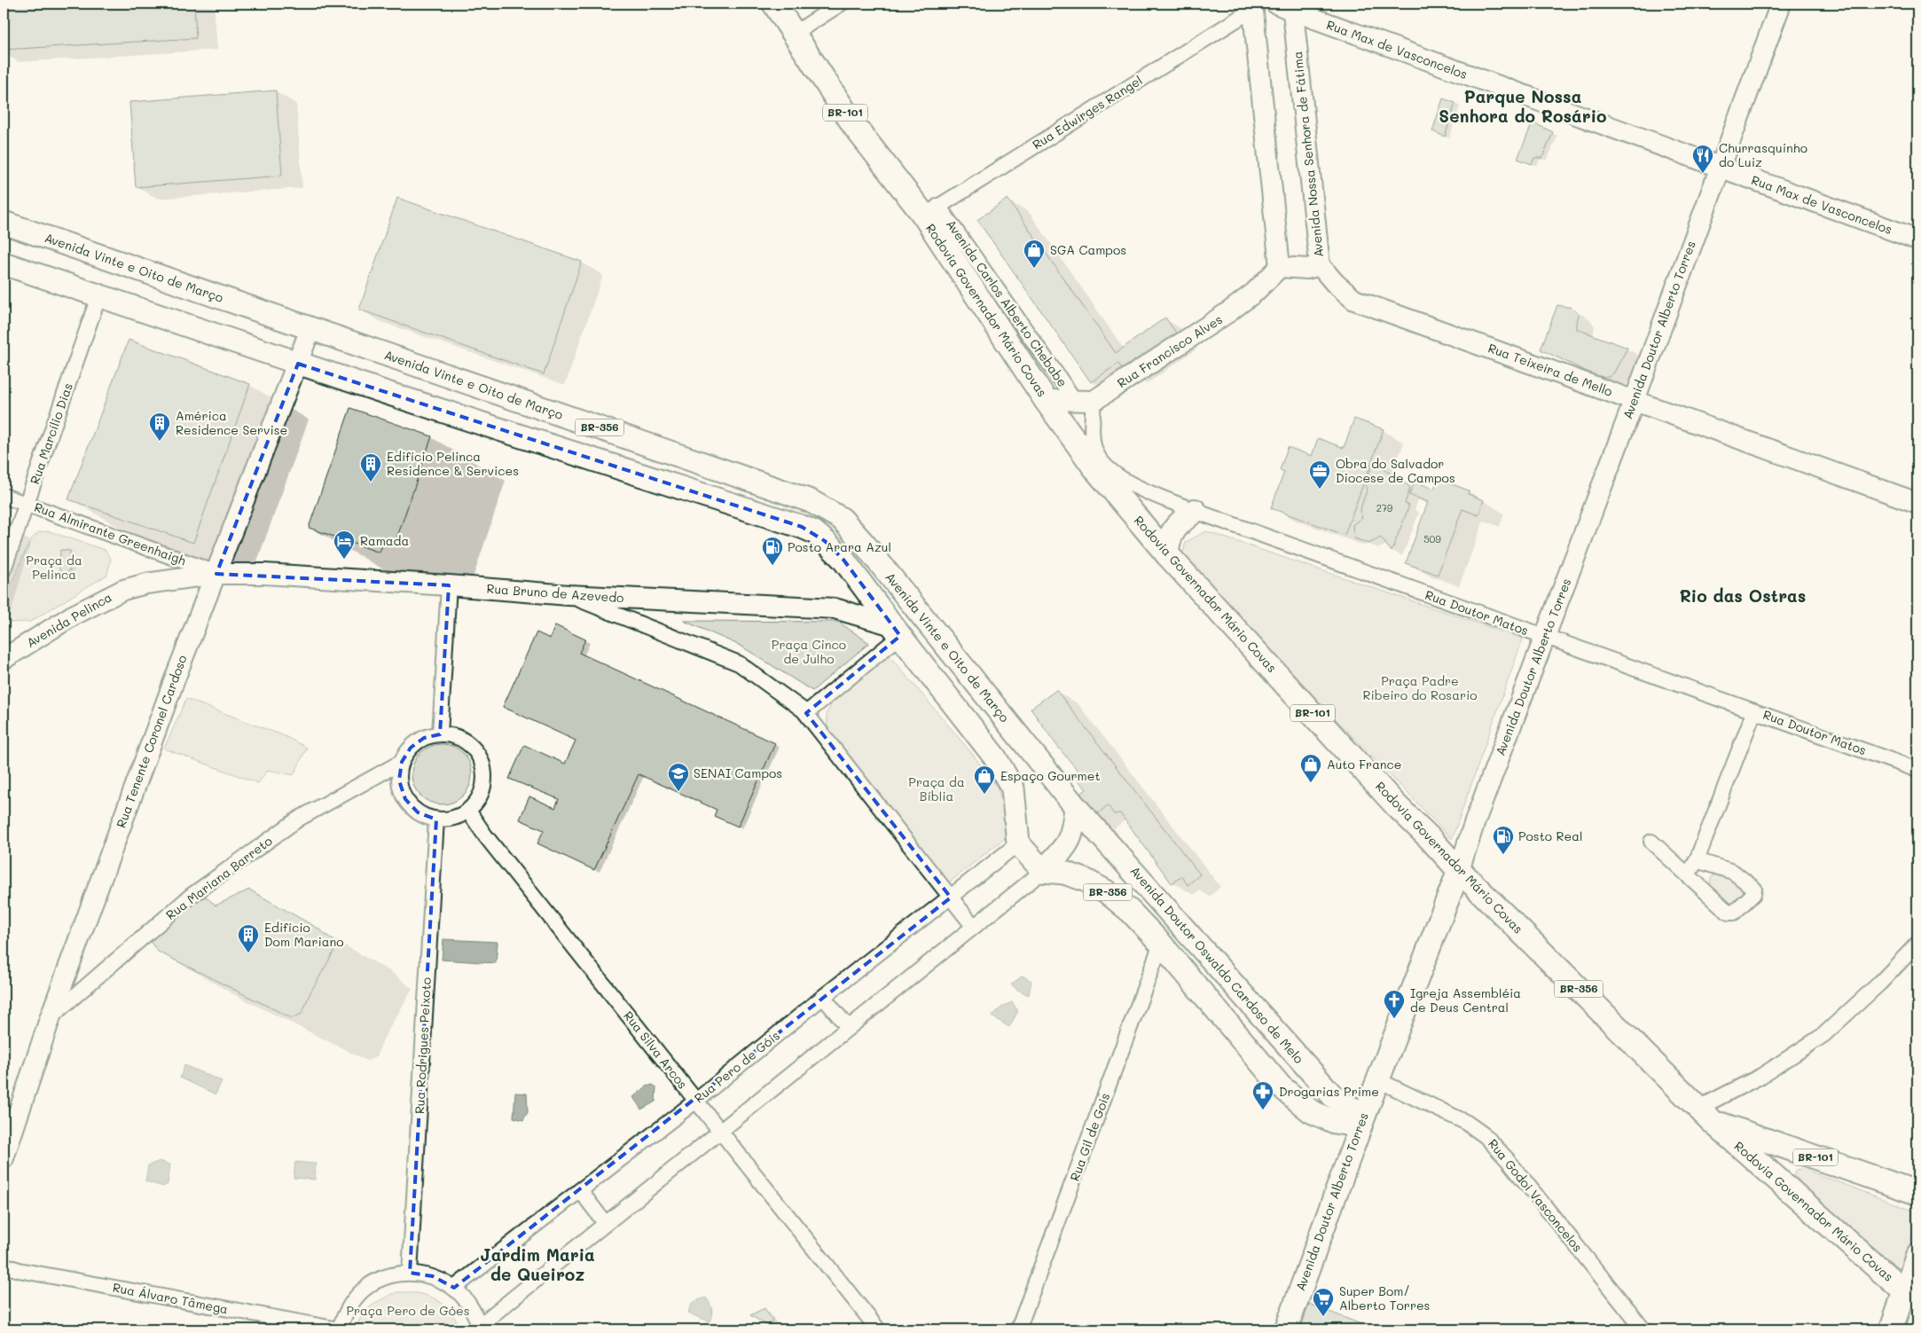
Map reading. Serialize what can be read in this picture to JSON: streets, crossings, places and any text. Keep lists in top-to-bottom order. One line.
{"streets":{"highway":["BR-101","Rodovia Governador Mário Covas","BR-356"],"main road":["Rua Max de Vasconcelos","Avenida Nossa Senhora de Fátima","Avenida Vinte e Oito de Março","Avenida Doutor Alberto Torres","Rua Francisco Alves","Rua Teixeira de Mello","Rua Bruno de Azevedo","Avenida Pelinca","Rua Tenente Coronel Cardoso","Avenida Doutor Oswaldo Cardoso de Melo"],"street":["Rua Edwirges Rangel","Avenida Carlos Alberto Chebabe","Rua Marcílio Dias","Rua Almirante Greenhaigh","Rua Doutor Matos","Rua Mariana Barreto","Rua Rodrigues Peixoto","Rua Silva Arcos","Rua Pero de Góis","Rua Gil de Gois","Rua Godoi Vasconcelos","Rua Álvaro Tâmega"]},"crossings":[["Rua Max de Vasconcelos","Avenida Nossa Senhora de Fátima"],["Rua Max de Vasconcelos","Avenida Doutor Alberto Torres"],["Rua Edwirges Rangel","Avenida Carlos Alberto Chebabe"],["Rua Edwirges Rangel","Rodovia Governador Mário Covas"],["Avenida Nossa Senhora de Fátima","Rua Francisco Alves"],["Avenida Nossa Senhora de Fátima","Rua Teixeira de Mello"],["Avenida Vinte e Oito de Março","Rua Tenente Coronel Cardoso"],["Avenida Vinte e Oito de Março","Avenida Doutor Oswaldo Cardoso de Melo"],["Avenida Carlos Alberto Chebabe","Rodovia Governador Mário Covas"],["Avenida Carlos Alberto Chebabe","Rua Francisco Alves"],["Avenida Carlos Alberto Chebabe","Rua Doutor Matos"],["Rodovia Governador Mário Covas","Avenida Doutor Alberto Torres"],["Avenida Doutor Alberto Torres","Rua Teixeira de Mello"],["Avenida Doutor Alberto Torres","BR-356"],["Avenida Doutor Alberto Torres","Rua Doutor Matos"],["Avenida Doutor Alberto Torres","Avenida Doutor Oswaldo Cardoso de Melo"],["Avenida Doutor Alberto Torres","Rua Godoi Vasconcelos"],["Rua Francisco Alves","Rua Doutor Matos"],["BR-356","Avenida Doutor Oswaldo Cardoso de Melo"],["BR-356","Rua Gil de Gois"],["Rua Marcílio Dias","Rua Almirante Greenhaigh"],["Rua Almirante Greenhaigh","Rua Bruno de Azevedo"],["Rua Almirante Greenhaigh","Avenida Pelinca"],["Rua Almirante Greenhaigh","Rua Tenente Coronel Cardoso"],["Rua Bruno de Azevedo","Avenida Pelinca"],["Rua Bruno de Azevedo","Rua Tenente Coronel Cardoso"],["Avenida Pelinca","Rua Tenente Coronel Cardoso"],["Rua Tenente Coronel Cardoso","Rua Mariana Barreto"],["Rua Mariana Barreto","Rua Rodrigues Peixoto"],["Rua Mariana Barreto","Rua Silva Arcos"],["Rua Rodrigues Peixoto","Rua Silva Arcos"],["Rua Silva Arcos","Rua Pero de Góis"]],"districts":["Parque Nossa Senhora do Rosário","Rio das Ostras","Jardim Maria de Queiroz"],"parks":["Praça da Pelinca","Praça Cinco de Julho","Praça Padre Ribeiro do Rosario","Praça da Bíblia","Praça Pero de Góes"],"places":{"restaurant":["Churrasquinho do Luiz"],"shop":["SGA Campos","Auto France","Espaço Gourmet"],"building":["América Residence Servise","Edifício Pelinca Residence & Services","Edifício Dom Mariano"],"office":["Obra do Salvador Diocese de Campos"],"hotel":["Ramada"],"fuel station":["Posto Arara Azul","Posto Real"],"school or university":["SENAI Campos"],"church":["Igreja Assembléia de Deus Central"],"pharmacy":["Drogarias Prime"],"supermarket":["Super Bom/ Alberto Torres"]},"house_numbers":["279","509"]}
